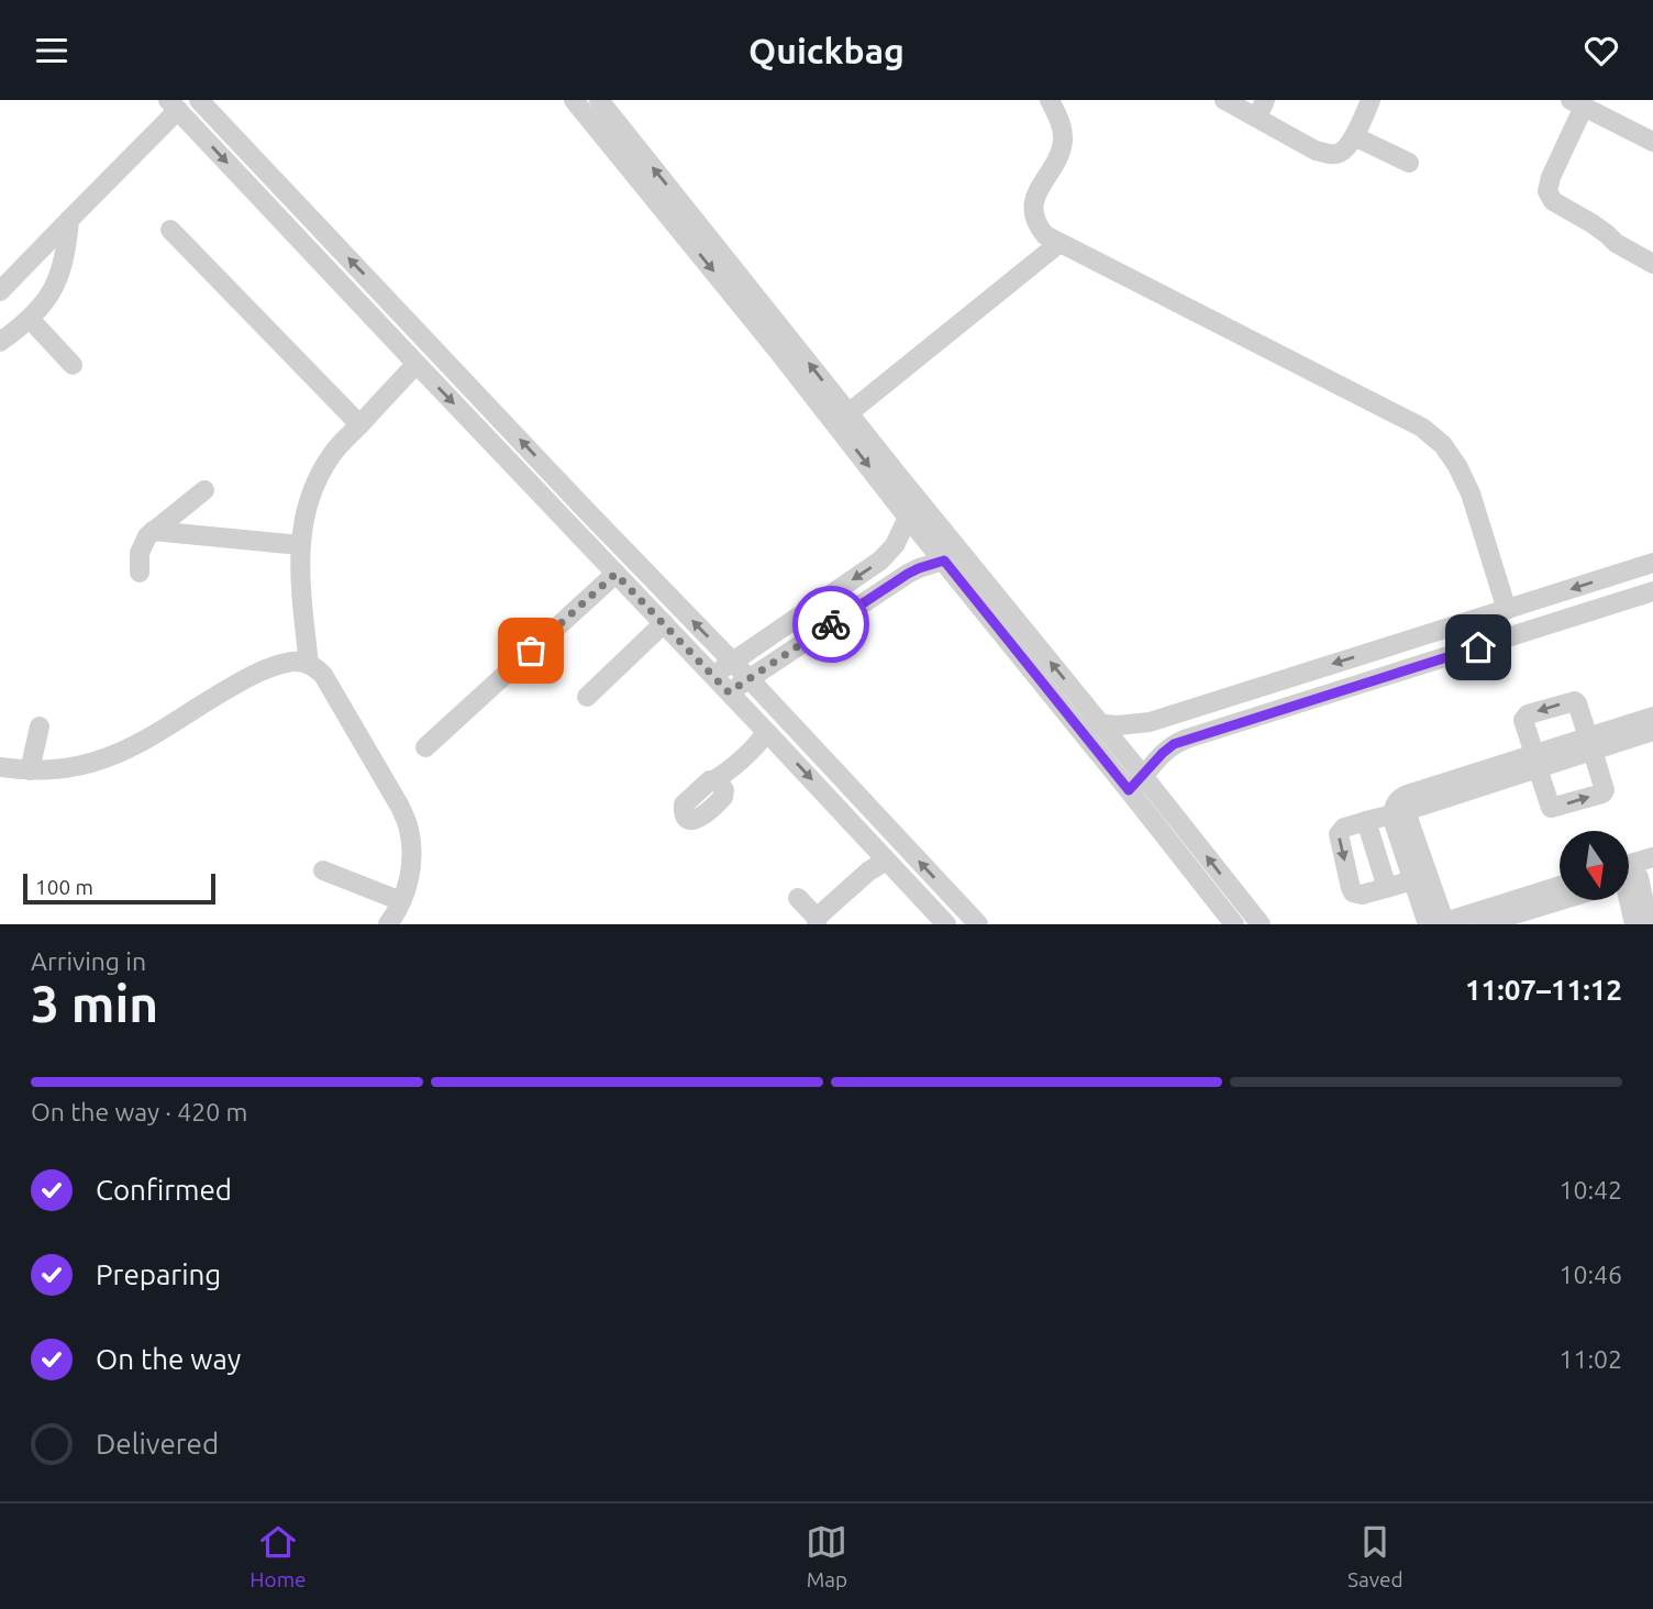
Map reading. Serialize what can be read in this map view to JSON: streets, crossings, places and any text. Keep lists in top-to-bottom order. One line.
{"scale_bar":"100 m","north":"bottom","page":{"header":"Quickbag","scale":"100 m","heading":["3 min","Arriving in","11:07–11:12"],"bar":"On the way · 420 m","list":[["Confirmed","10:42"],["Preparing","10:46"],["On the way","11:02"],"Delivered"],"tabs":["Home","Map","Saved"]}}
